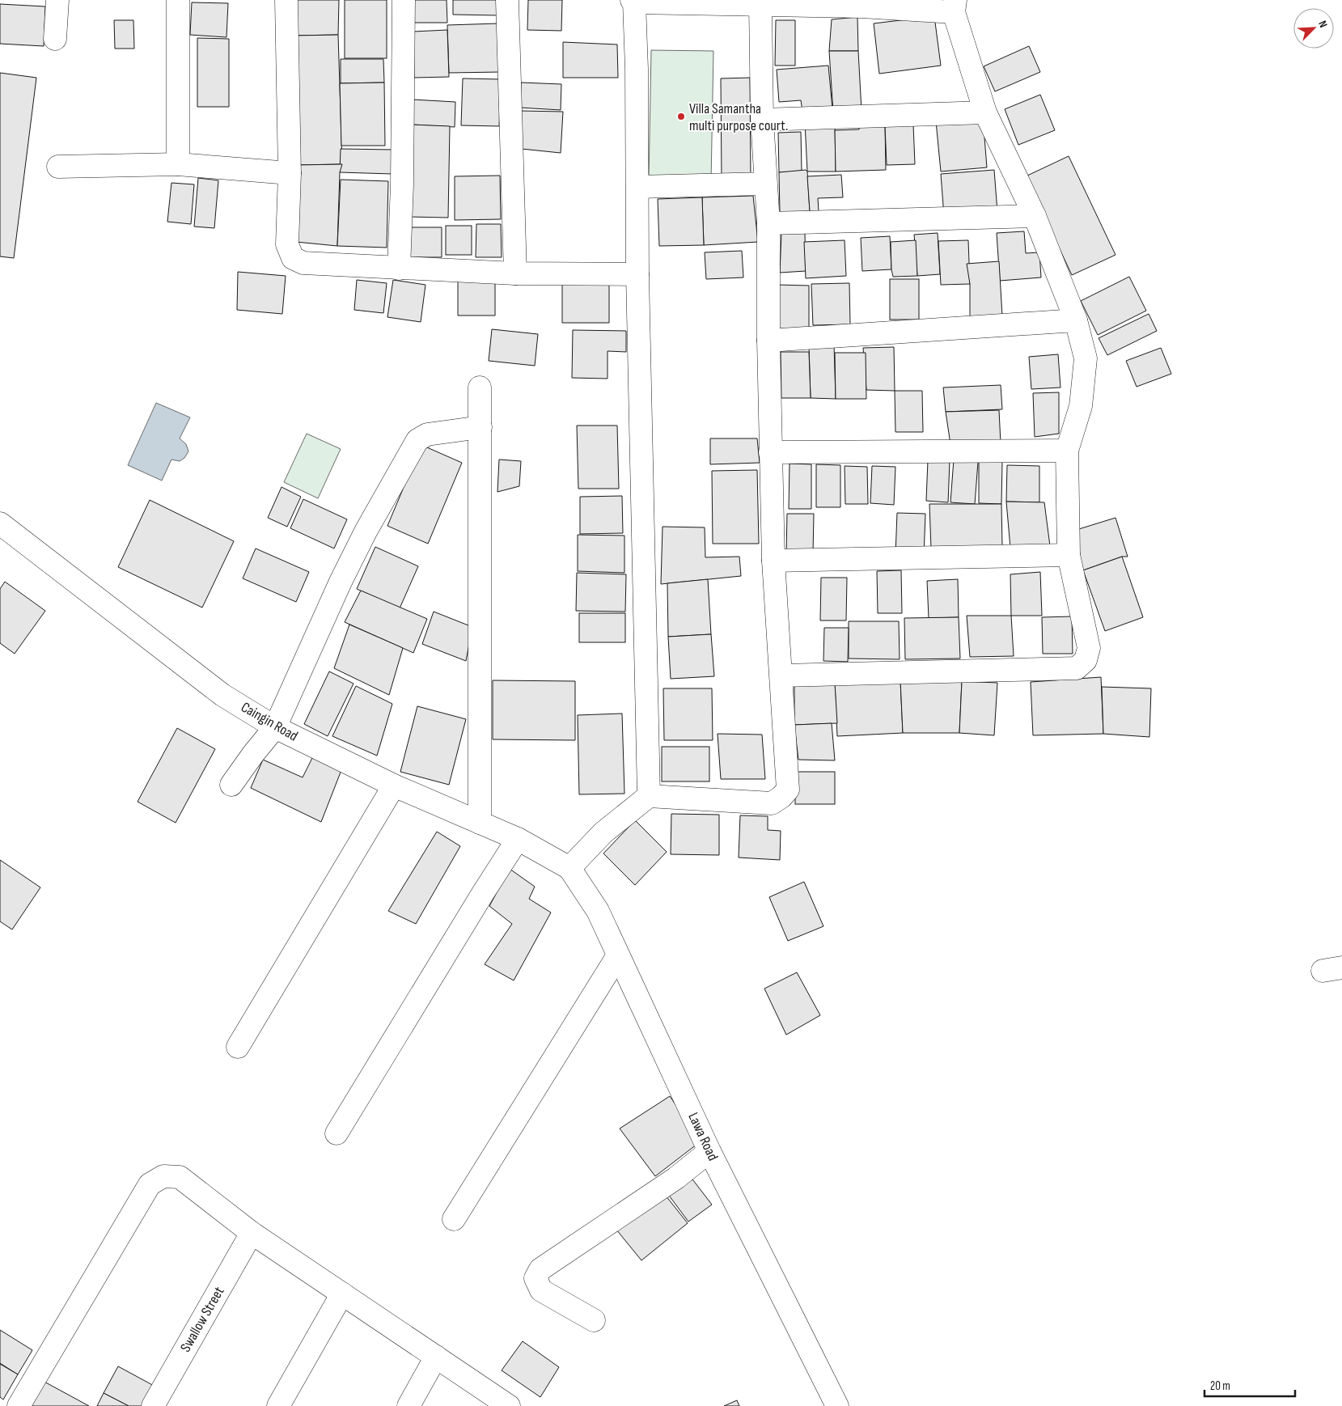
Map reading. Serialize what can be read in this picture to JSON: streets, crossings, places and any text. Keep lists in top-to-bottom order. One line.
{"streets":{"street":["Caingin Road","Lawa Road","Swallow Street"]},"crossings":[["Caingin Road","Lawa Road"]],"places":["Villa Samantha multi purpose court."],"scale_bar":"20 m","north":"top right"}
